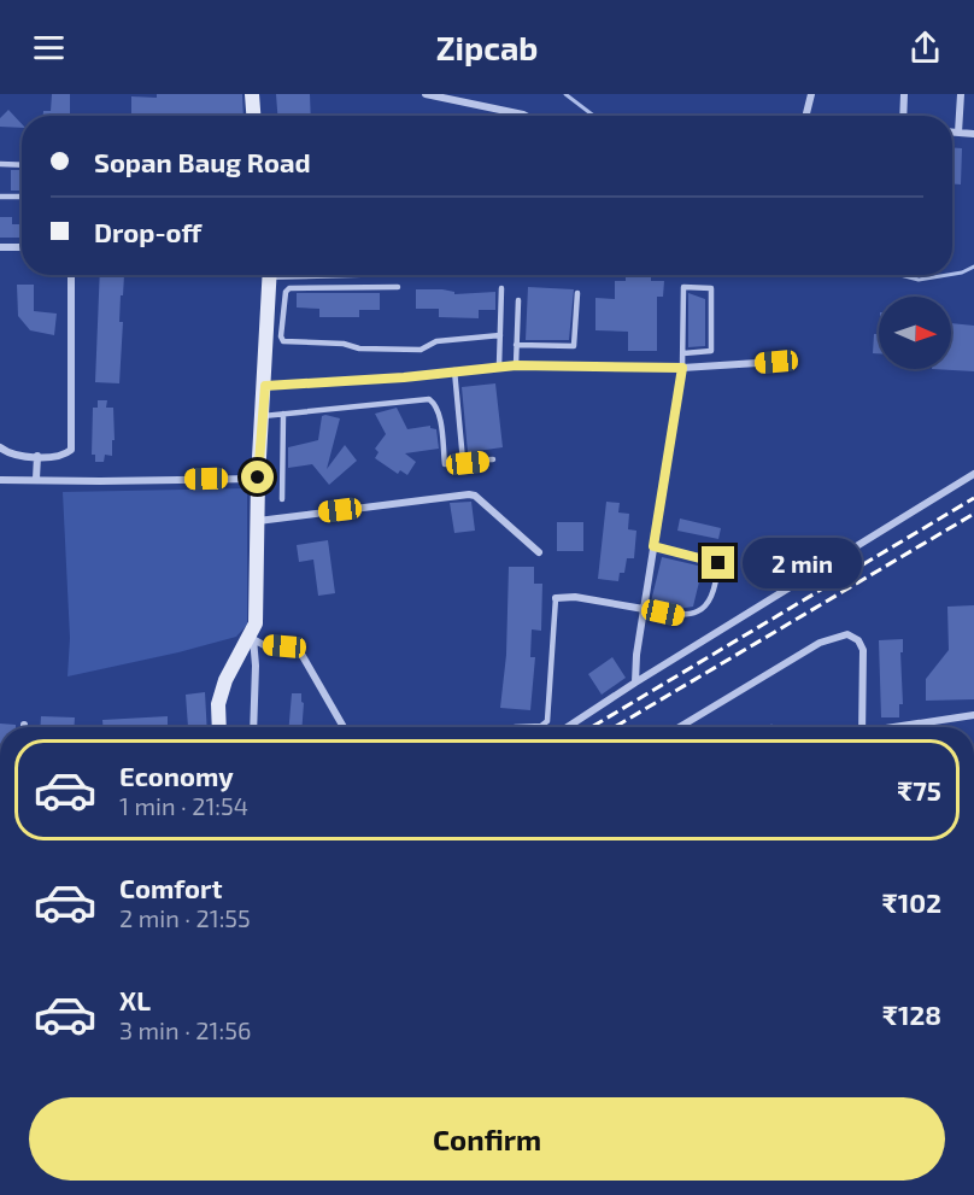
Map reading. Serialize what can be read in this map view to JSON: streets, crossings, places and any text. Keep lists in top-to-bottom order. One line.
{"north":"right","page":{"header":"Zipcab","banner":["Sopan Baug Road","Drop-off"],"bubble":"2 min","list":[{"name":"Economy","note":"1 min · 21:54","value":"₹75"},{"name":"Comfort","note":"2 min · 21:55","value":"₹102"},{"name":"XL","note":"3 min · 21:56","value":"₹128"}],"buttons":"Confirm"}}
